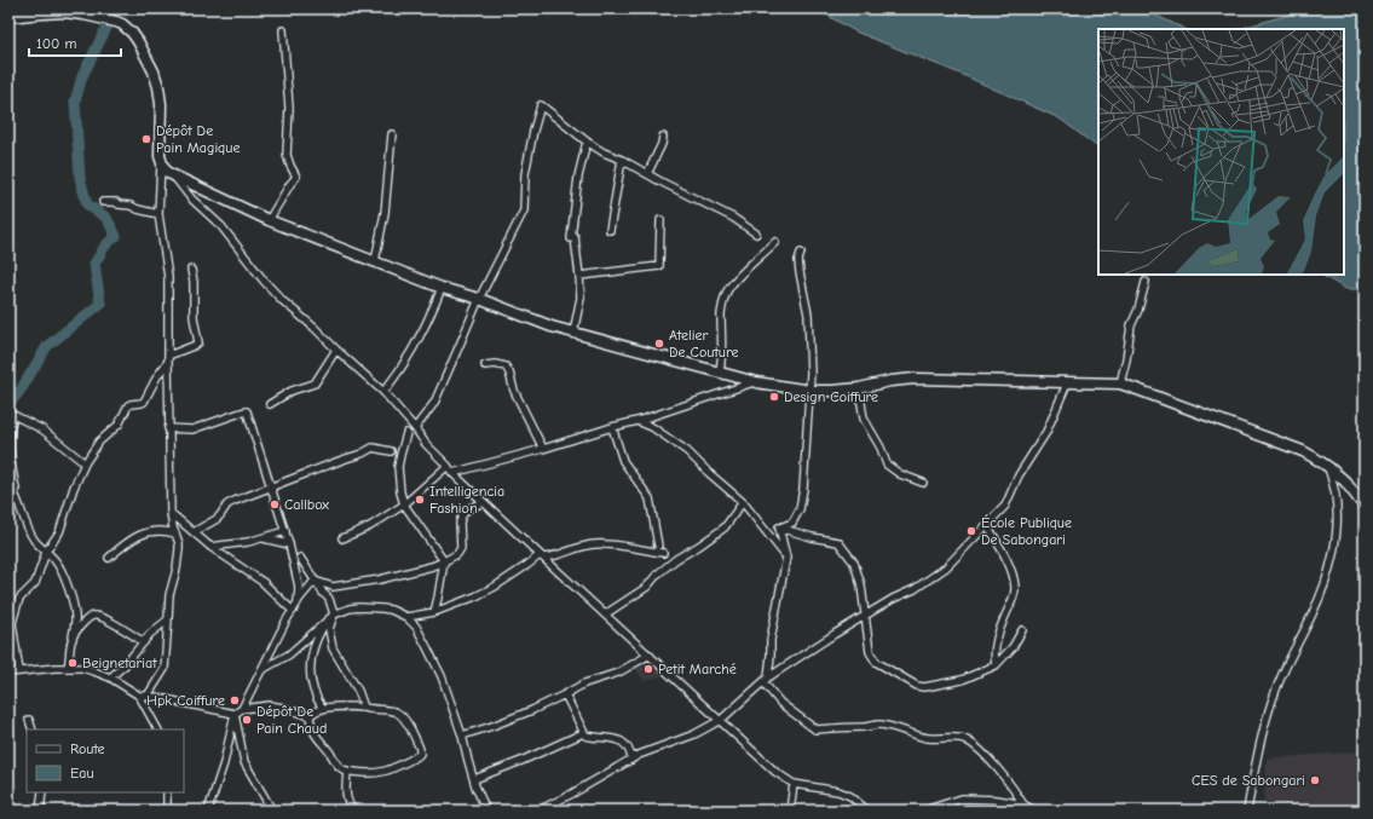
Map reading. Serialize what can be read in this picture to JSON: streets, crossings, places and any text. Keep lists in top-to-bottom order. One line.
{"places":["Dépôt De Pain Magique","Atelier De Couture","Design Coiffure","Intelligencia Fashion","Callbox","École Publique De Sabongari","Beignetariat","Petit Marché","Hpk Coiffure","Dépôt De Pain Chaud","CES de Sabongari"],"legend":["Route","Eau"],"scale_bar":"100 m"}
